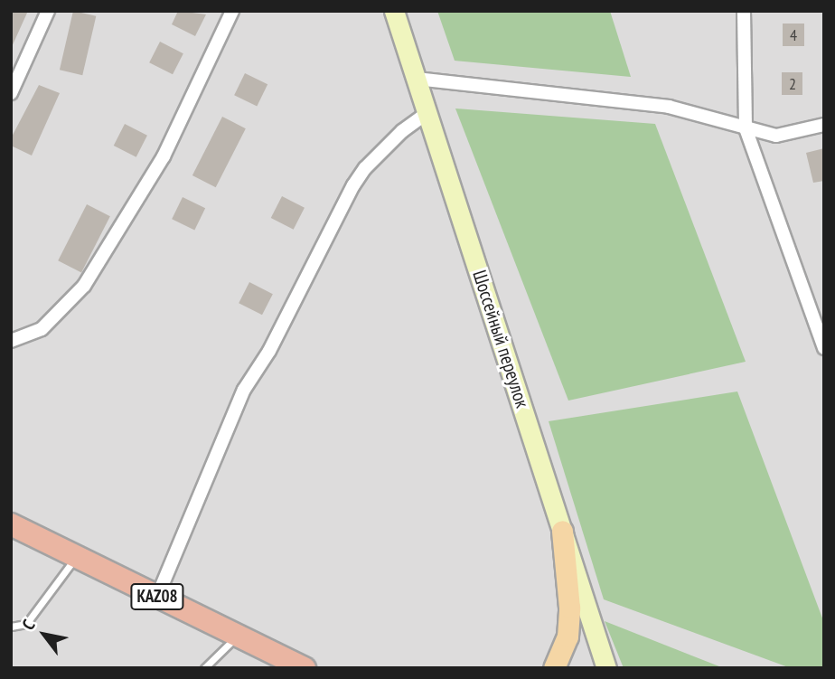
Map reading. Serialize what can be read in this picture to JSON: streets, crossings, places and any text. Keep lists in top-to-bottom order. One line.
{"streets":{"highway":["KAZ08"],"main road":["Шоссейный переулок"]},"house_numbers":["4","2"],"north":"top left"}
